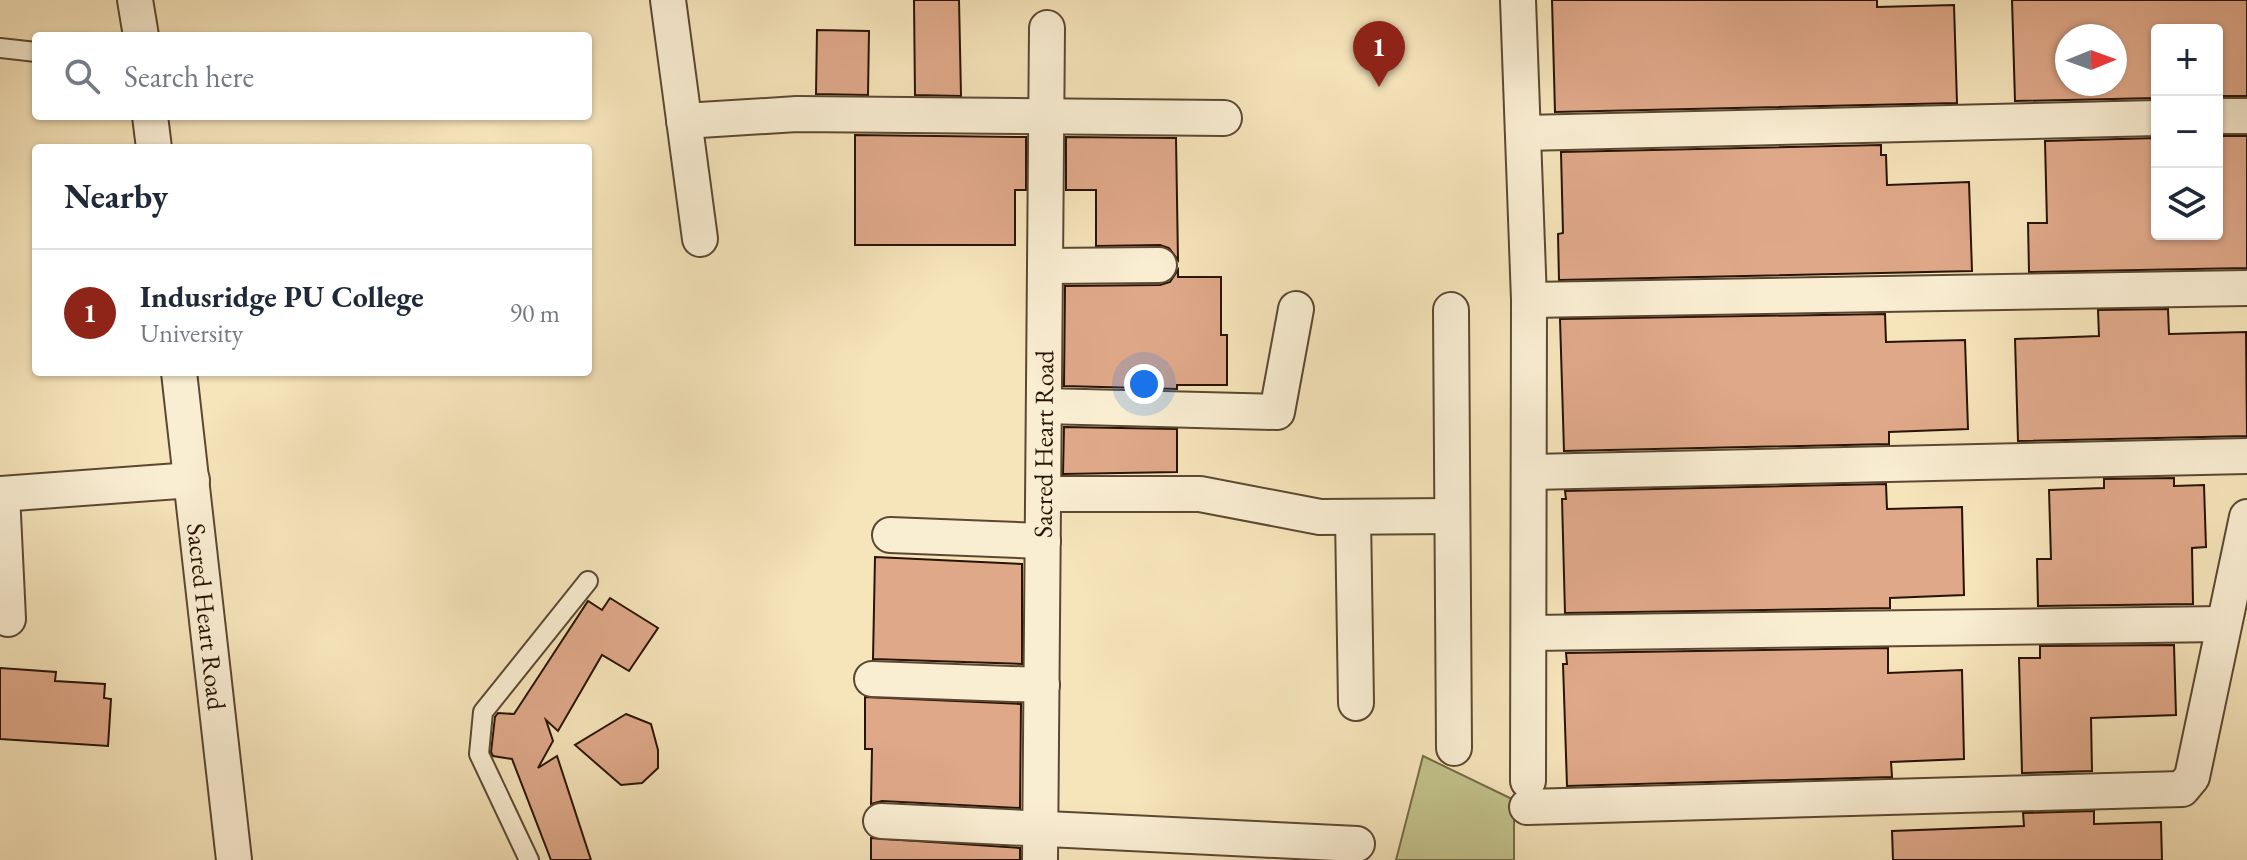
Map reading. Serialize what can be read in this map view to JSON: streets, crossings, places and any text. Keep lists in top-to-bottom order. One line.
{"streets":{"street":["Sacred Heart Road"]},"north":"right","page":{"pins":"1","map_buttons":["+","−"],"search":"Search here","heading":"Nearby","list":[{"mark":"1","name":"Indusridge PU College","note":"University","value":"90 m"}]}}
